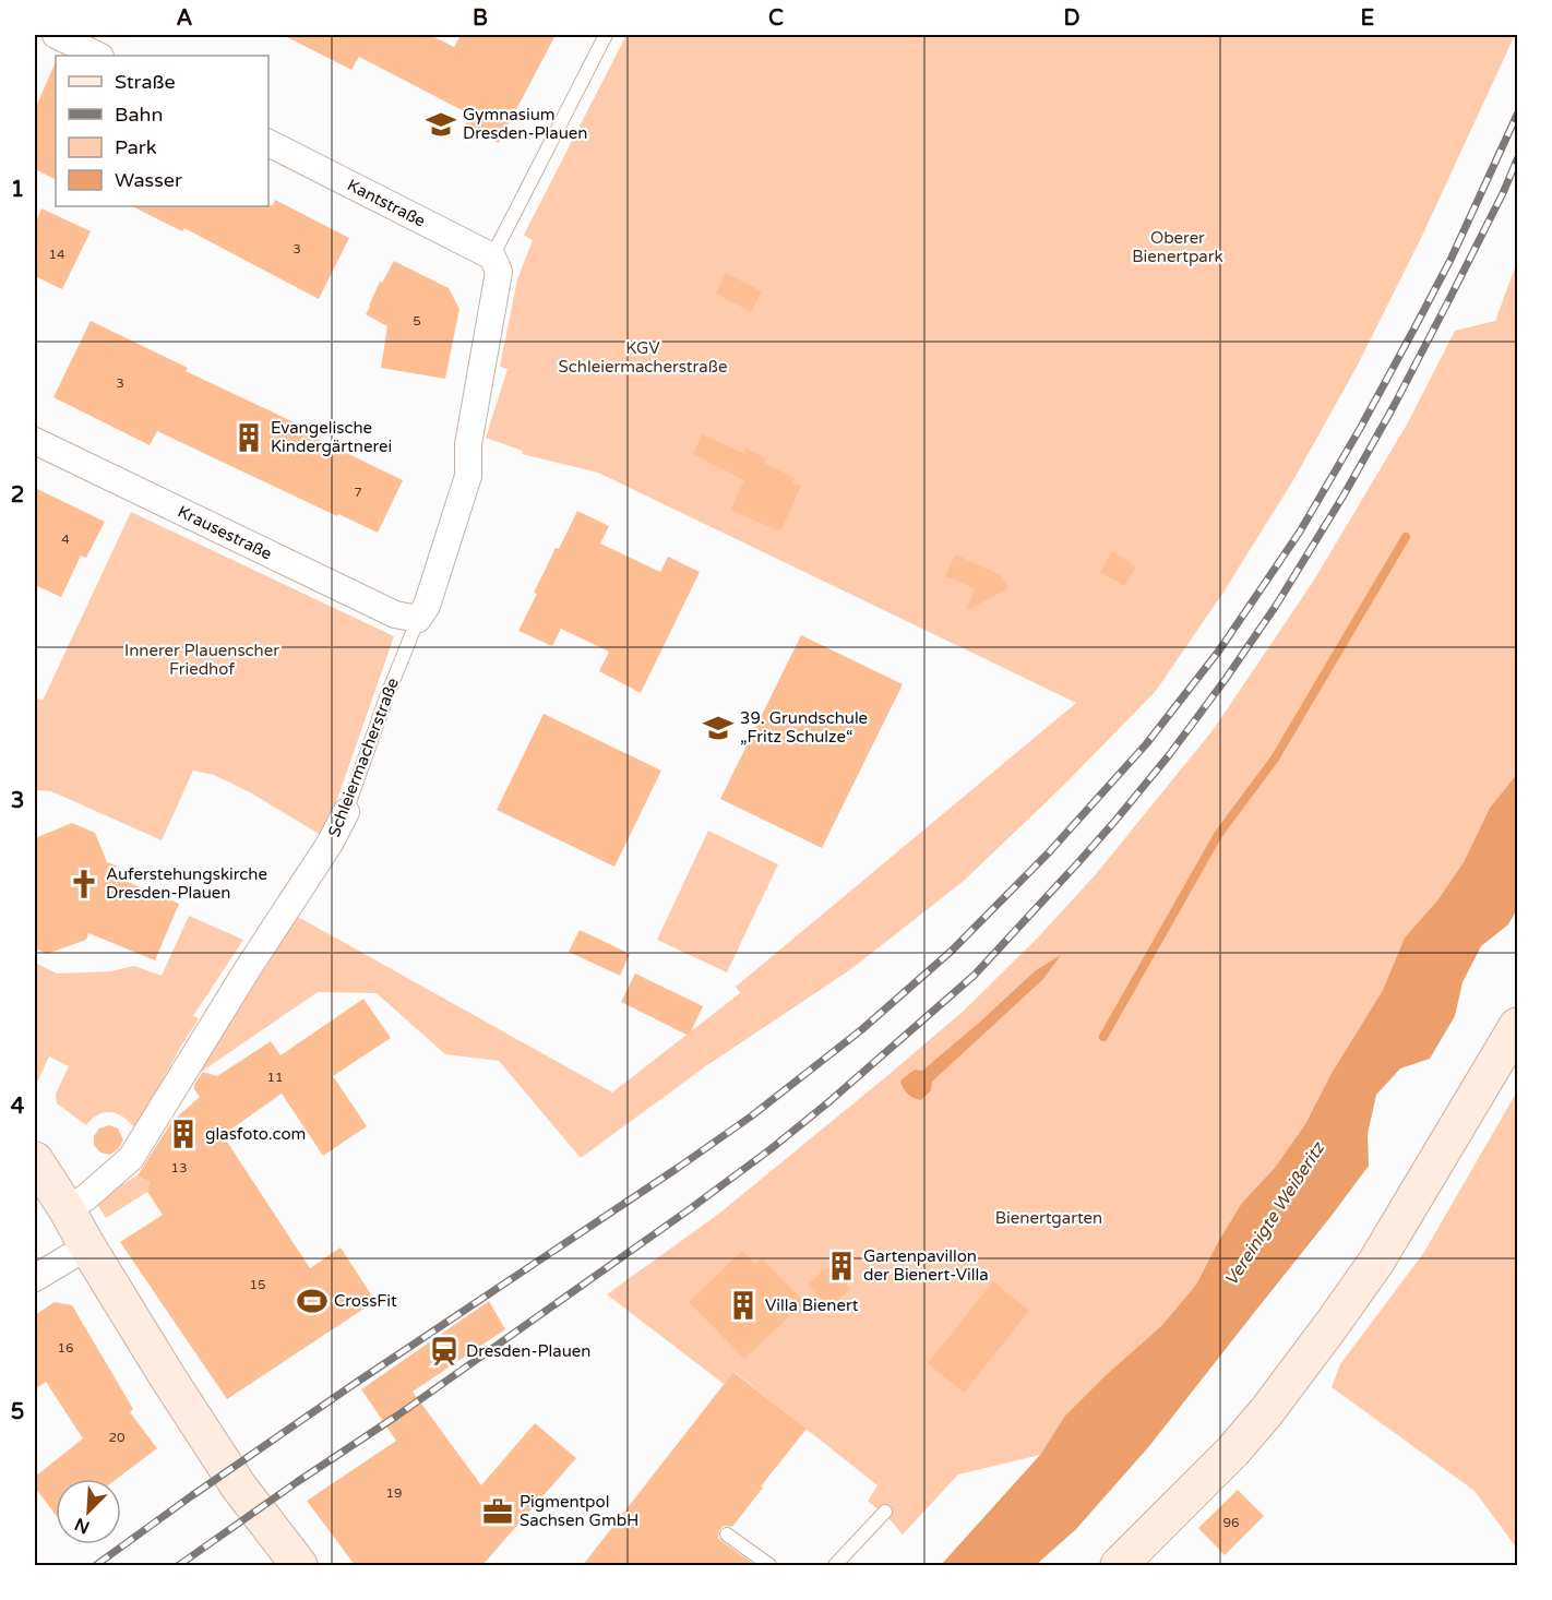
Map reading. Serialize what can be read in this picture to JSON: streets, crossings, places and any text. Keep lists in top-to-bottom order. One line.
{"streets":{"street":["Kantstraße","Krausestraße","Schleiermacherstraße"]},"crossings":[["Kantstraße","Schleiermacherstraße"],["Krausestraße","Schleiermacherstraße"]],"water":["Vereinigte Weißeritz"],"parks":["Oberer Bienertpark","KGV Schleiermacherstraße","Innerer Plauenscher Friedhof","Bienertgarten"],"places":{"school or university":["Gymnasium Dresden-Plauen","39. Grundschule „Fritz Schulze“"],"building":["Evangelische Kindergärtnerei","glasfoto.com","Gartenpavillon der Bienert-Villa","Villa Bienert"],"church":["Auferstehungskirche Dresden-Plauen"],"sports":["CrossFit"],"station":["Dresden-Plauen"],"office":["Pigmentpol Sachsen GmbH"]},"house_numbers":["3","14","5","3","7","4","11","13","15","16","20","19","96"],"legend":["Straße","Bahn","Park","Wasser"],"north":"bottom left","grid":{"columns":["A","B","C","D","E"],"rows":["1","2","3","4","5"]}}
